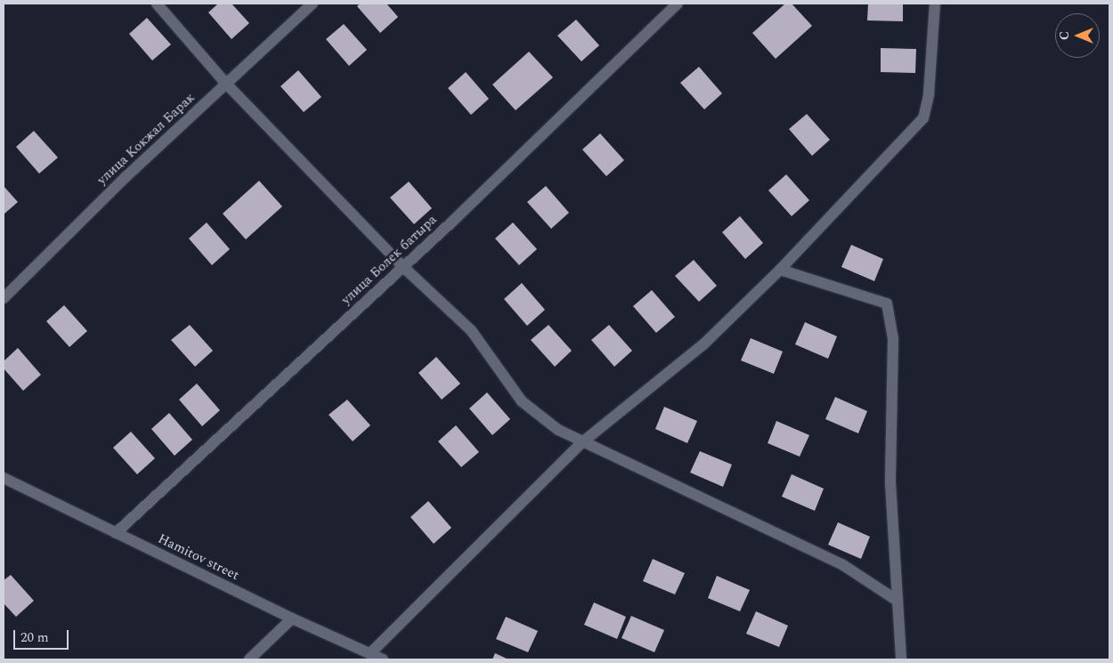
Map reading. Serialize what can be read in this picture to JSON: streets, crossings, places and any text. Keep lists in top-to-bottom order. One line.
{"streets":{"street":["улица Кокжал Барак","улица Болек батыра","Hamitov street"]},"crossings":[["улица Болек батыра","Hamitov street"]],"scale_bar":"20 m","north":"left"}
